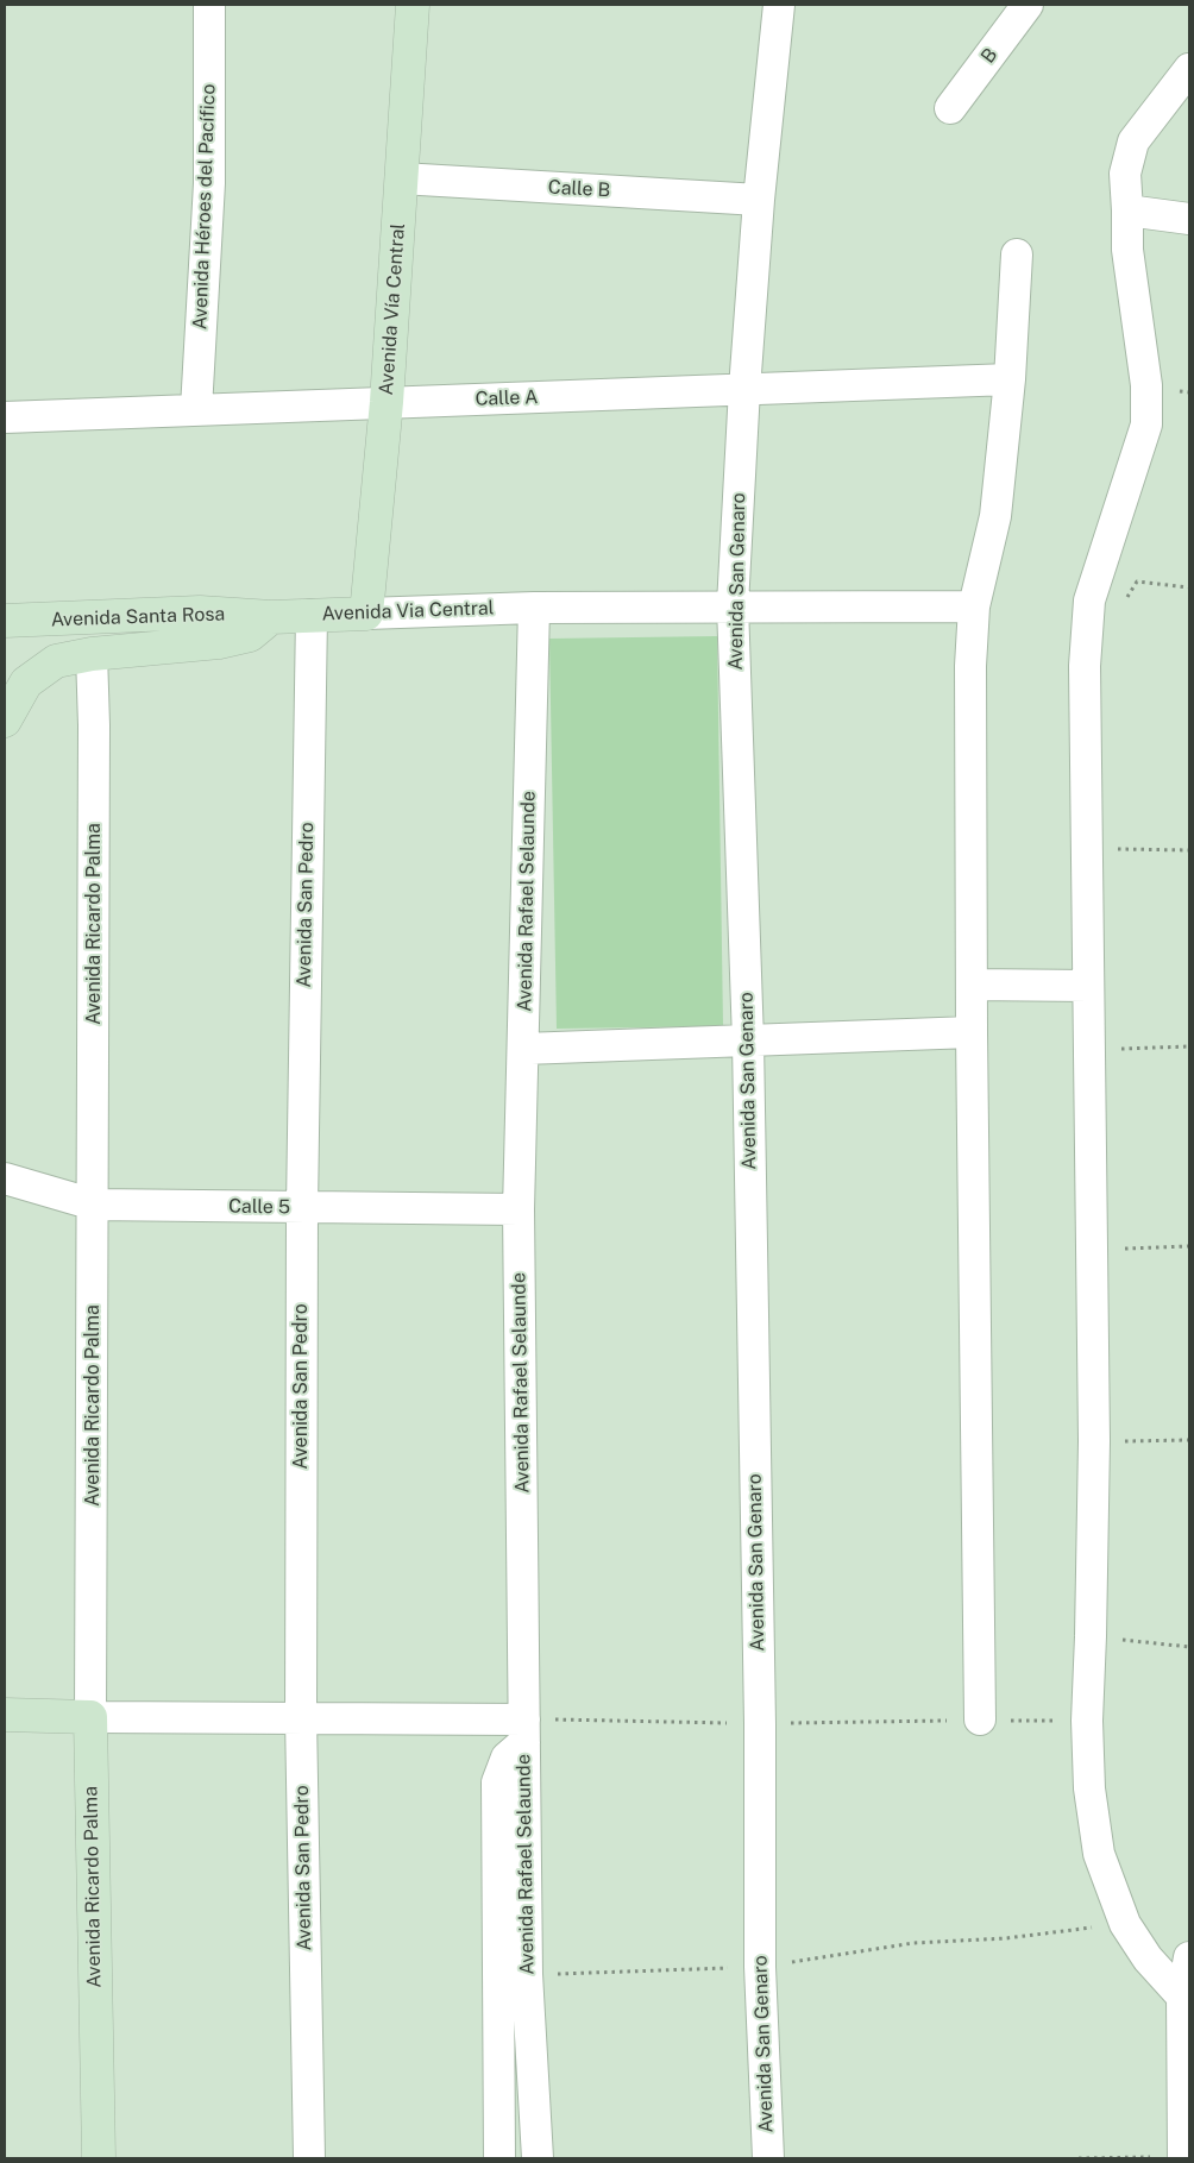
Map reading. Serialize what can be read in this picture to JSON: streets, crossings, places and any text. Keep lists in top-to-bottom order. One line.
{"streets":{"street":["B","Calle B","Avenida Héroes del Pacífico","Avenida Vía Central","Calle A","Avenida San Genaro","Avenida Via Central","Avenida Santa Rosa","Avenida Rafael Selaunde","Avenida San Pedro","Avenida Ricardo Palma","Calle 5"]},"crossings":[["Calle B","Avenida Vía Central"],["Calle B","Avenida San Genaro"],["Avenida Héroes del Pacífico","Calle A"],["Avenida Vía Central","Calle A"],["Avenida Vía Central","Avenida Via Central"],["Calle A","Avenida San Genaro"],["Avenida San Genaro","Avenida Via Central"],["Avenida Via Central","Avenida Santa Rosa"],["Avenida Via Central","Avenida Rafael Selaunde"],["Avenida Via Central","Avenida San Pedro"],["Avenida Santa Rosa","Avenida Ricardo Palma"],["Avenida Rafael Selaunde","Calle 5"],["Avenida San Pedro","Calle 5"],["Avenida Ricardo Palma","Calle 5"]]}
